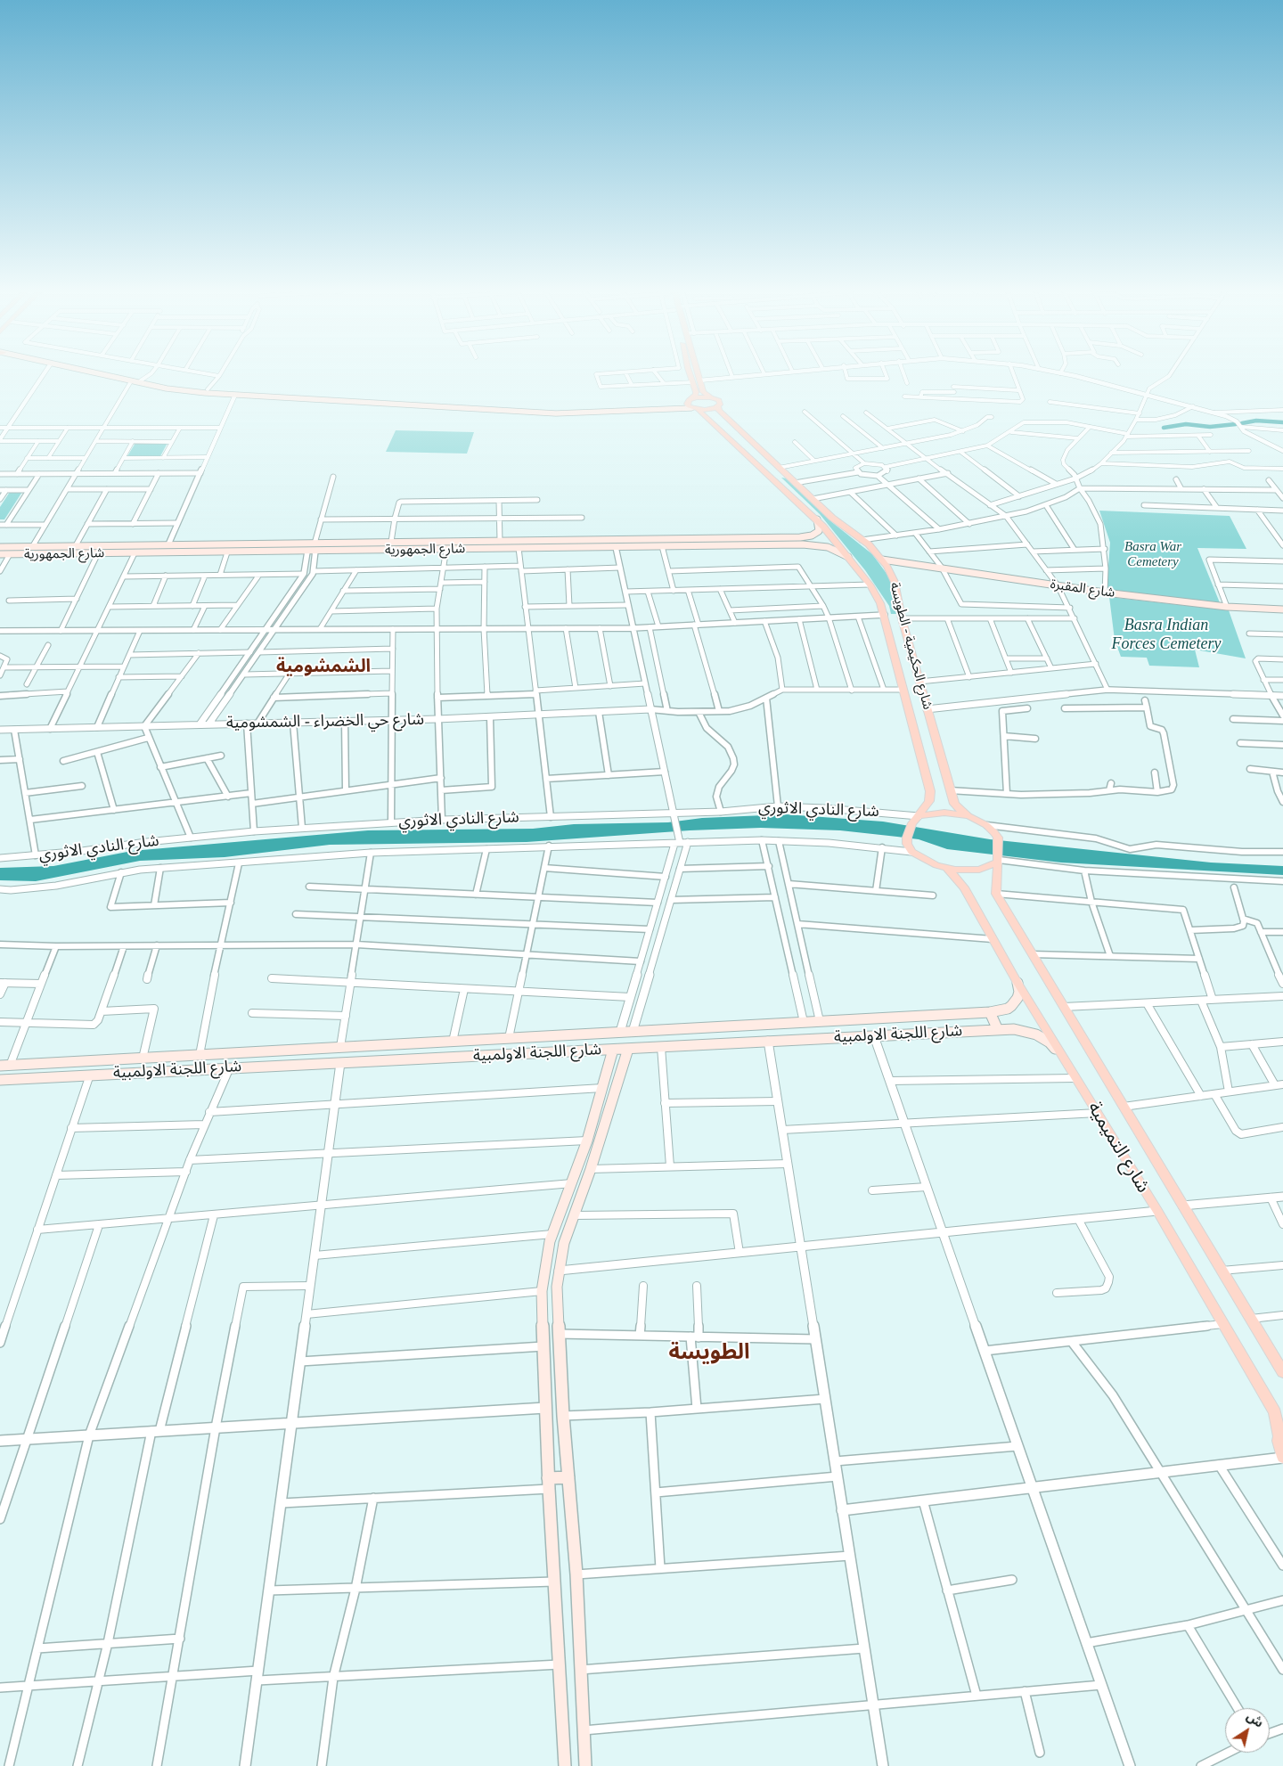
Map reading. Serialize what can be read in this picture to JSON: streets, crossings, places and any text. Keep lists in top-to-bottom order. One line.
{"streets":{"main road":["شارع الجمهورية","شارع المقبرة","شارع الحكيمية - الطويسة","شارع اللجنة الاولمبية","شارع التميمية"],"street":["شارع حي الخضراء - الشمشومية","شارع النادي الاثوري"]},"crossings":[["شارع الجمهورية","شارع الحكيمية - الطويسة"],["شارع المقبرة","شارع الحكيمية - الطويسة"],["شارع الحكيمية - الطويسة","شارع النادي الاثوري"],["شارع الحكيمية - الطويسة","شارع التميمية"],["شارع النادي الاثوري","شارع التميمية"],["شارع اللجنة الاولمبية","شارع التميمية"]],"districts":["الشمشومية","الطويسة"],"parks":["Basra War Cemetery","Basra Indian Forces Cemetery"],"north":"top right"}
